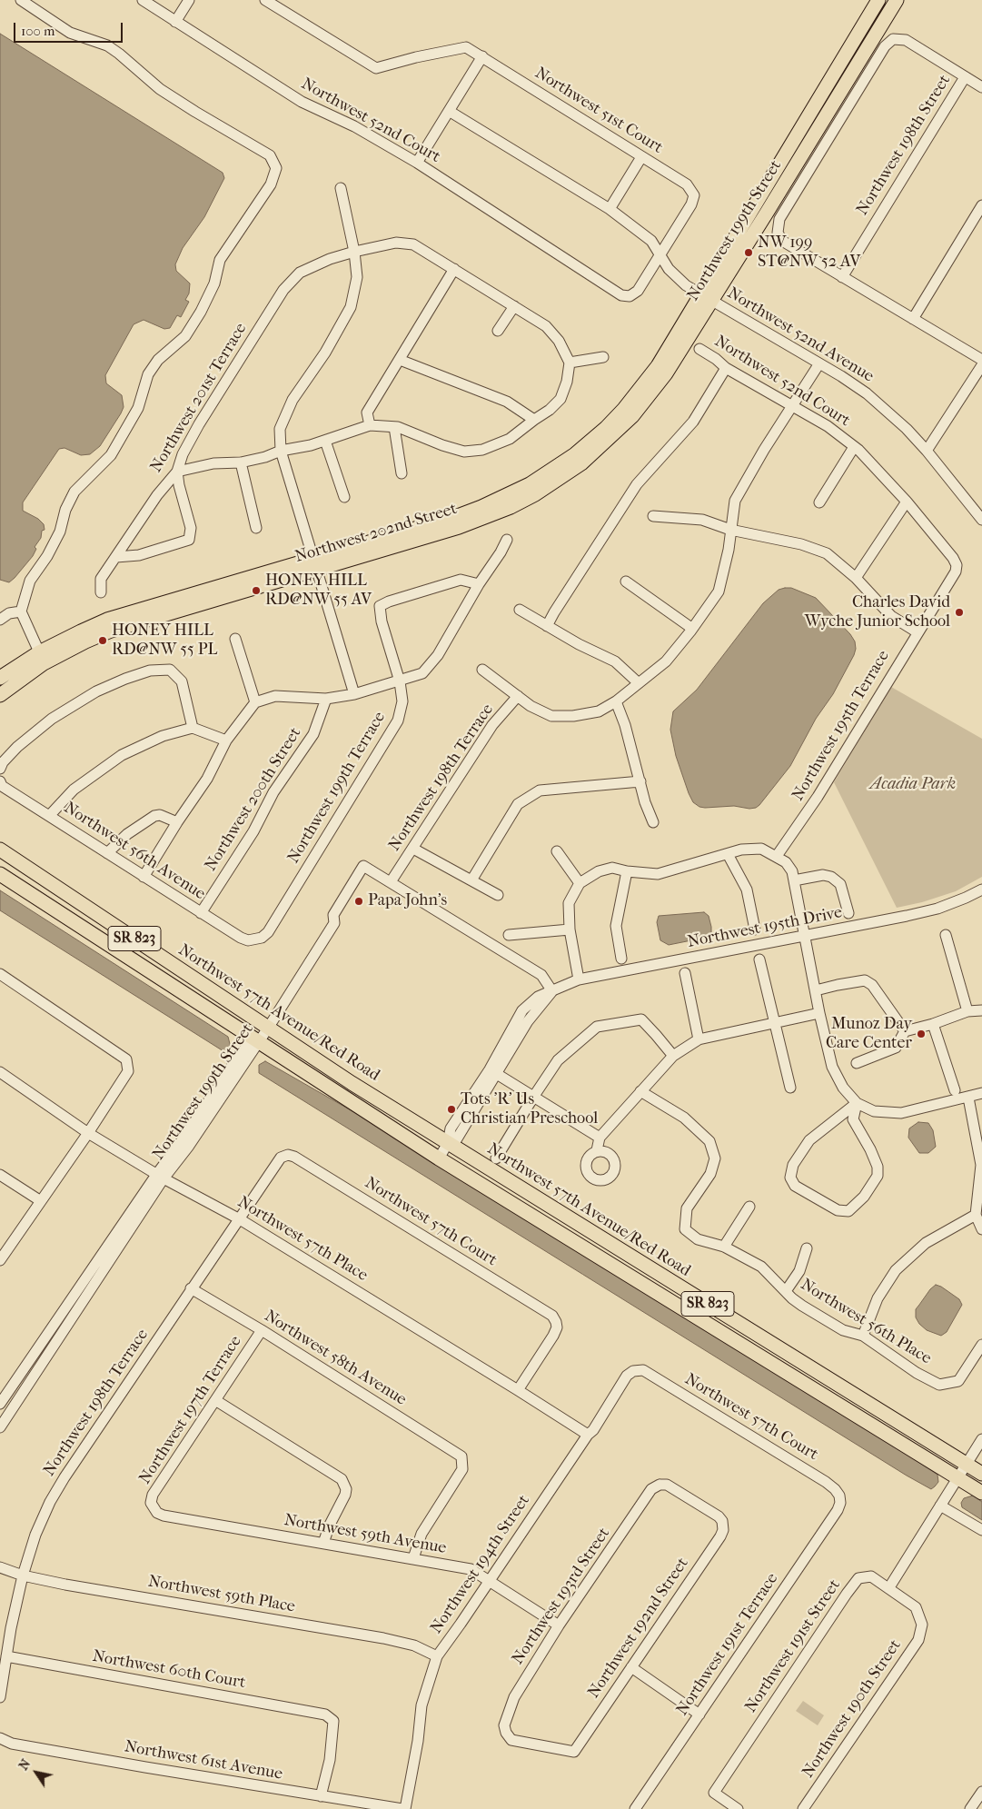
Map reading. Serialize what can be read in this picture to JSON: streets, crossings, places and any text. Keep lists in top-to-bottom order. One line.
{"streets":{"main road":["Northwest 199th Street","Northwest 202nd Street","SR 823","Northwest 57th Avenue/Red Road"],"street":["Northwest 51st Court","Northwest 52nd Court","Northwest 198th Street","Northwest 52nd Avenue","Northwest 201st Terrace","Northwest 195th Terrace","Northwest 198th Terrace","Northwest 199th Terrace","Northwest 200th Street","Northwest 56th Avenue","Northwest 195th Drive","Northwest 57th Court","Northwest 57th Place","Northwest 56th Place","Northwest 58th Avenue","Northwest 197th Terrace","Northwest 59th Avenue","Northwest 194th Street","Northwest 59th Place","Northwest 193rd Street","Northwest 192nd Street","Northwest 191st Terrace","Northwest 191st Street","Northwest 60th Court","Northwest 190th Street","Northwest 61st Avenue"]},"crossings":[["Northwest 51st Court","Northwest 52nd Court"],["Northwest 51st Court","Northwest 52nd Avenue"],["Northwest 52nd Court","Northwest 52nd Avenue"],["Northwest 52nd Court","Northwest 195th Terrace"],["Northwest 199th Street","Northwest 52nd Avenue"],["Northwest 199th Street","Northwest 202nd Street"],["Northwest 199th Street","Northwest 195th Drive"],["Northwest 199th Street","Northwest 57th Avenue/Red Road"],["Northwest 199th Street","Northwest 57th Place"],["Northwest 198th Terrace","Northwest 57th Court"],["Northwest 198th Terrace","Northwest 57th Place"],["Northwest 198th Terrace","Northwest 58th Avenue"],["Northwest 198th Terrace","Northwest 59th Place"],["Northwest 198th Terrace","Northwest 60th Court"],["Northwest 199th Terrace","Northwest 56th Avenue"],["Northwest 200th Street","Northwest 56th Avenue"],["Northwest 195th Drive","Northwest 57th Avenue/Red Road"],["Northwest 57th Court","Northwest 57th Place"],["Northwest 57th Court","Northwest 194th Street"],["Northwest 57th Court","Northwest 191st Terrace"],["Northwest 57th Place","Northwest 194th Street"],["Northwest 58th Avenue","Northwest 197th Terrace"],["Northwest 58th Avenue","Northwest 59th Avenue"],["Northwest 197th Terrace","Northwest 59th Avenue"],["Northwest 59th Avenue","Northwest 194th Street"],["Northwest 59th Avenue","Northwest 193rd Street"],["Northwest 194th Street","Northwest 59th Place"],["Northwest 194th Street","Northwest 61st Avenue"],["Northwest 193rd Street","Northwest 192nd Street"],["Northwest 191st Street","Northwest 190th Street"],["Northwest 60th Court","Northwest 61st Avenue"]],"parks":["Acadia Park"],"places":["NW 199 ST@NW 52 AV","HONEY HILL RD@NW 55 AV","Charles David Wyche Junior School","HONEY HILL RD@NW 55 PL","Papa John's","Munoz Day Care Center","Tots 'R' Us Christian Preschool"],"scale_bar":"100 m","north":"top left"}
